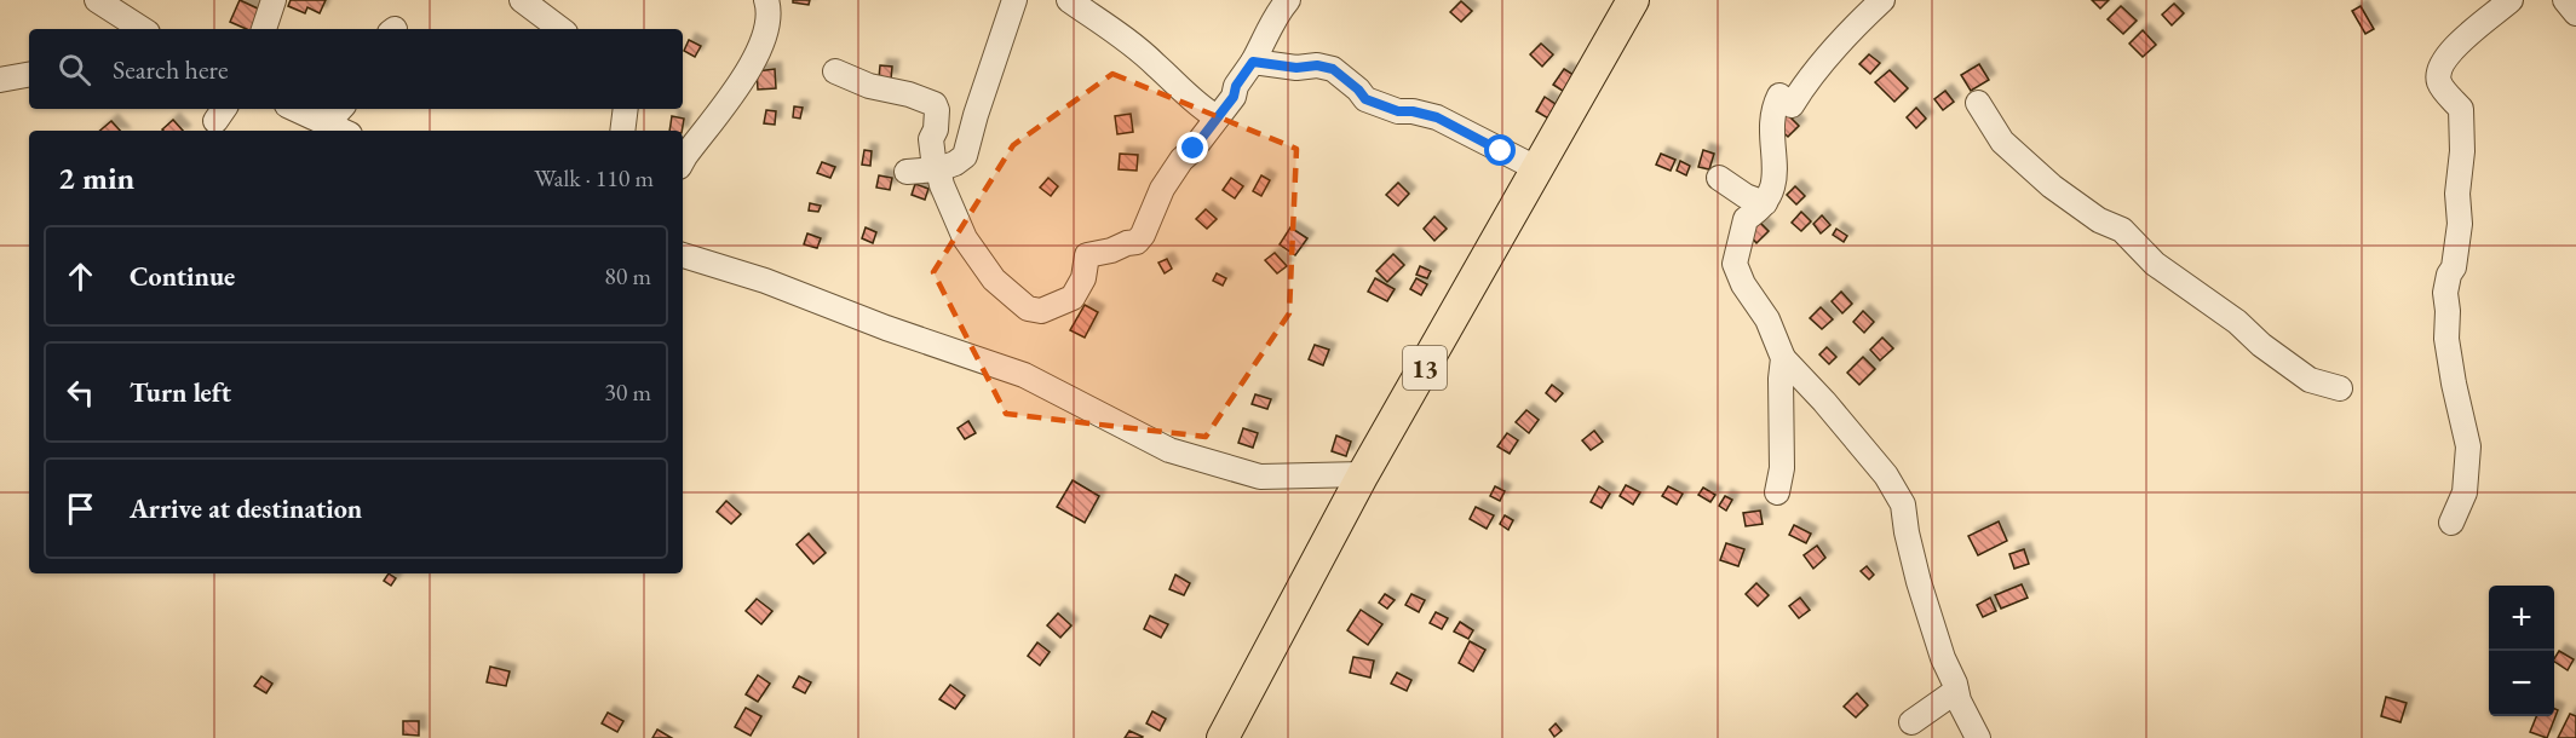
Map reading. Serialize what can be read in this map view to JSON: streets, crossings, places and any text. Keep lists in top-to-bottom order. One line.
{"streets":{"main road":["13"]},"page":{"search":"Search here","heading":["2 min","Walk · 110 m"],"list":[["Continue","80 m"],["Turn left","30 m"],"Arrive at destination"],"map_buttons":["+","−"]}}
